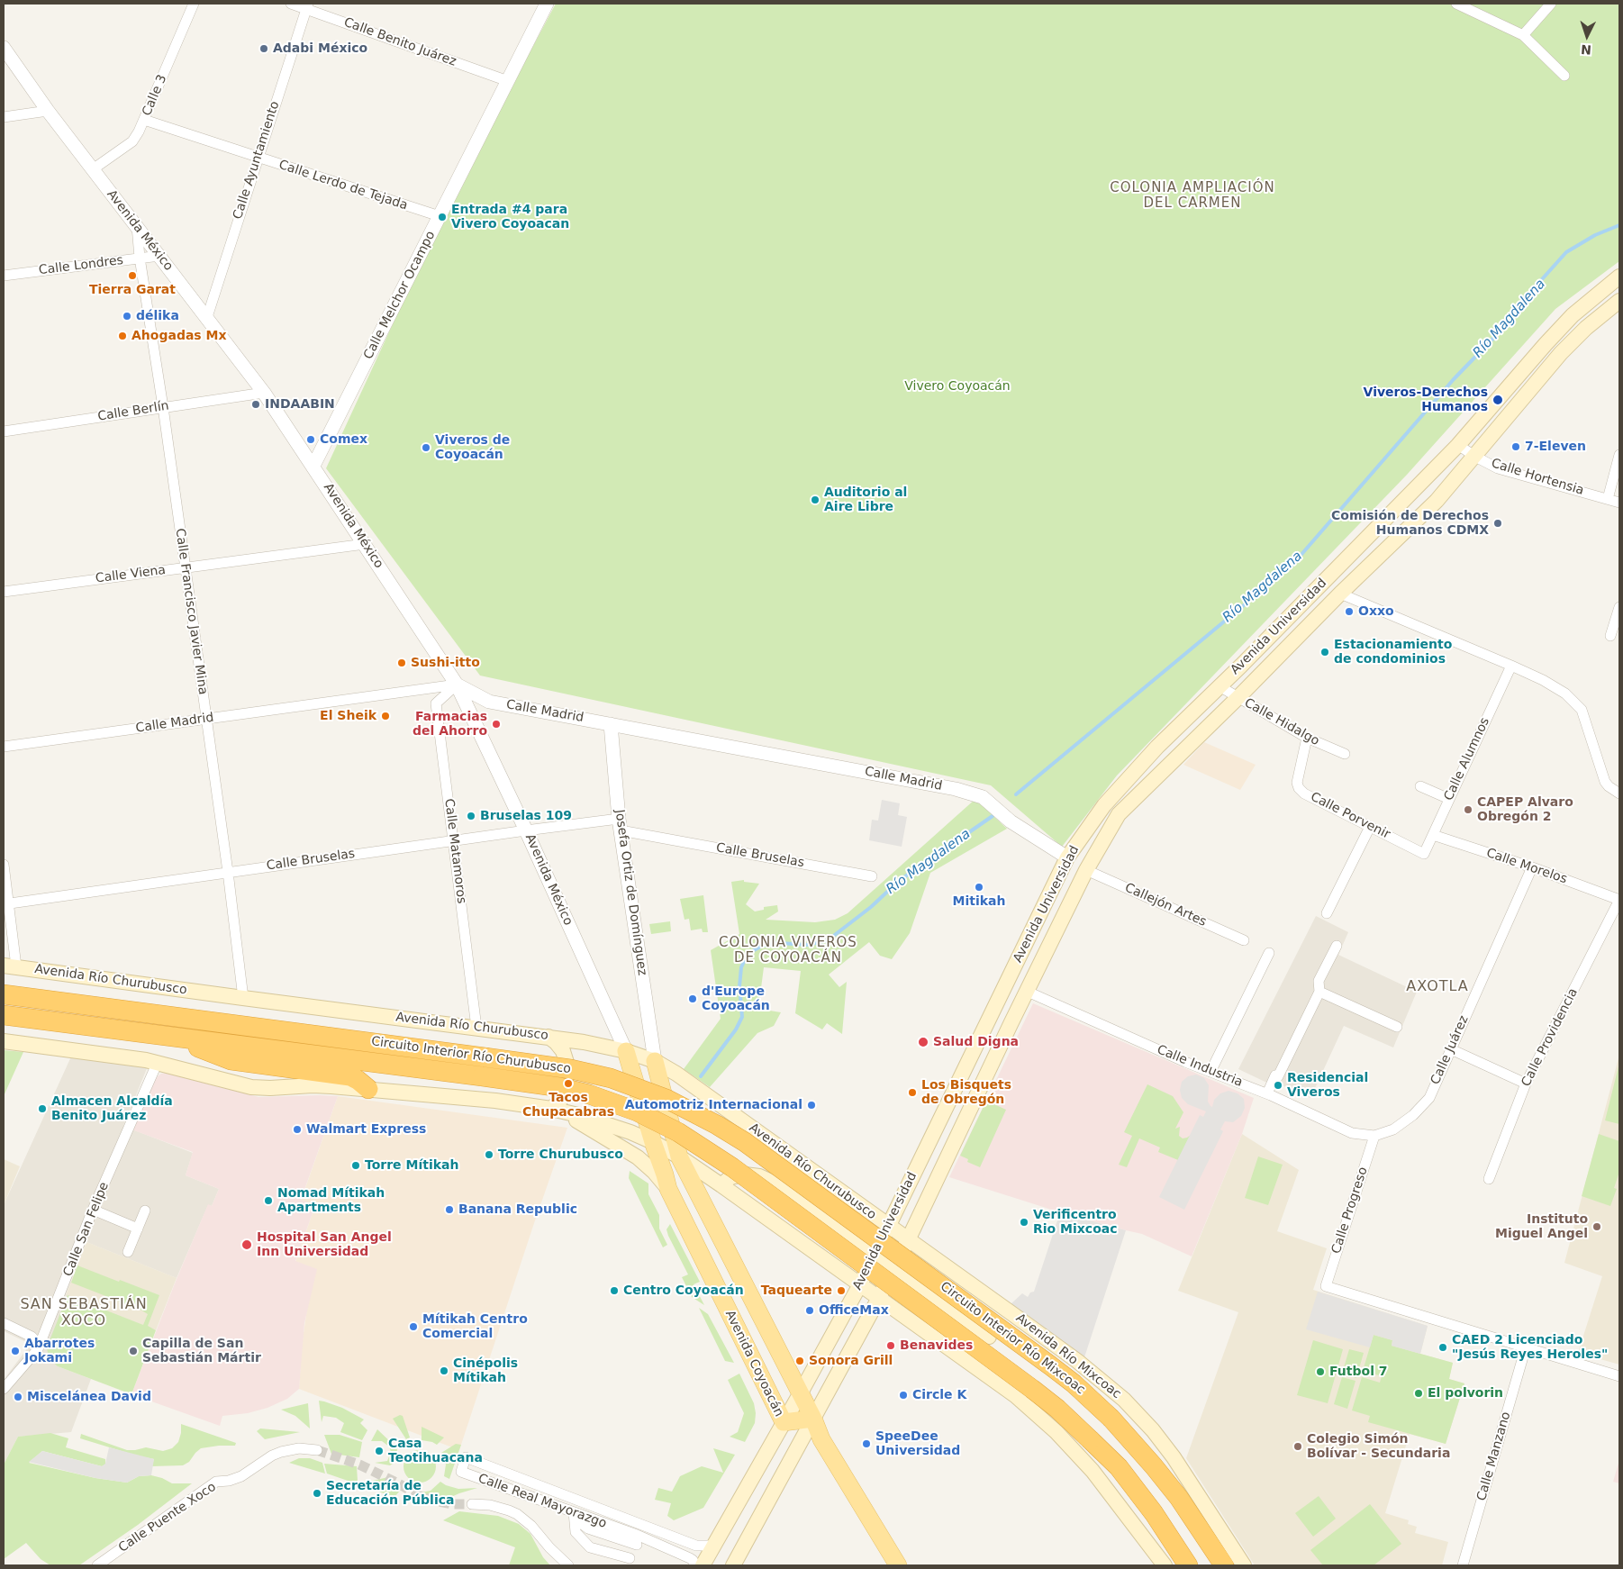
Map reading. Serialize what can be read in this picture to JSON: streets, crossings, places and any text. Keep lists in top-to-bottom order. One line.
{"streets":{"highway":["Circuito Interior Río Churubusco","Circuito Interior Río Mixcoac"],"main road":["Avenida Universidad","Avenida Río Churubusco","Avenida Río Mixcoac","Avenida Coyoacán"],"street":["Calle Benito Juárez","Calle 3","Calle Ayuntamiento","Calle Lerdo de Tejada","Avenida México","Calle Londres","Calle Melchor Ocampo","Calle Berlín","Calle Hortensia","Calle Viena","Calle Francisco Javier Mina","Calle Madrid","Calle Hidalgo","Calle Alumnos","Calle Porvenir","Calle Matamoros","Calle Bruselas","Calle Morelos","Josefa Ortiz de Domínguez","Callejón Artes","Calle Providencia","Calle Juárez","Calle Industria","Calle Progreso","Calle San Felipe","Calle Manzano","Calle Real Mayorazgo","Calle Puente Xoco"]},"crossings":[["Calle Benito Juárez","Calle Ayuntamiento"],["Calle Benito Juárez","Calle Melchor Ocampo"],["Calle 3","Calle Lerdo de Tejada"],["Calle 3","Avenida México"],["Calle Ayuntamiento","Calle Lerdo de Tejada"],["Calle Ayuntamiento","Avenida México"],["Calle Lerdo de Tejada","Calle Melchor Ocampo"],["Avenida México","Calle Londres"],["Avenida México","Calle Melchor Ocampo"],["Avenida México","Calle Berlín"],["Avenida México","Calle Viena"],["Avenida México","Calle Francisco Javier Mina"],["Avenida México","Calle Madrid"],["Avenida México","Calle Matamoros"],["Avenida México","Calle Bruselas"],["Avenida México","Avenida Río Churubusco"],["Avenida México","Avenida Coyoacán"],["Calle Londres","Calle Francisco Javier Mina"],["Calle Berlín","Calle Francisco Javier Mina"],["Calle Hortensia","Avenida Universidad"],["Calle Viena","Calle Francisco Javier Mina"],["Calle Francisco Javier Mina","Calle Madrid"],["Calle Francisco Javier Mina","Calle Bruselas"],["Calle Francisco Javier Mina","Avenida Río Churubusco"],["Avenida Universidad","Calle Madrid"],["Avenida Universidad","Calle Hidalgo"],["Avenida Universidad","Callejón Artes"],["Avenida Universidad","Avenida Río Churubusco"],["Avenida Universidad","Circuito Interior Río Churubusco"],["Avenida Universidad","Calle Industria"],["Avenida Universidad","Circuito Interior Río Mixcoac"],["Avenida Universidad","Avenida Río Mixcoac"],["Avenida Universidad","Avenida Coyoacán"],["Avenida Universidad","Calle Real Mayorazgo"],["Calle Madrid","Calle Matamoros"],["Calle Madrid","Josefa Ortiz de Domínguez"],["Calle Hidalgo","Calle Porvenir"],["Calle Alumnos","Calle Porvenir"],["Calle Alumnos","Calle Morelos"],["Calle Matamoros","Calle Bruselas"],["Calle Matamoros","Avenida Río Churubusco"],["Calle Bruselas","Josefa Ortiz de Domínguez"],["Calle Morelos","Calle Providencia"],["Calle Morelos","Calle Juárez"],["Josefa Ortiz de Domínguez","Avenida Río Churubusco"],["Avenida Río Churubusco","Avenida Río Mixcoac"],["Avenida Río Churubusco","Avenida Coyoacán"],["Calle Juárez","Calle Industria"],["Calle Juárez","Calle Progreso"],["Circuito Interior Río Churubusco","Circuito Interior Río Mixcoac"],["Calle Industria","Calle Progreso"],["Calle Progreso","Calle Manzano"]],"districts":["COLONIA AMPLIACIÓN DEL CARMEN","COLONIA VIVEROS DE COYOACÁN","AXOTLA","SAN SEBASTIÁN XOCO"],"water":["Río Magdalena"],"parks":["Vivero Coyoacán"],"places":["Adabi México","Entrada #4 para Vivero Coyoacan","Tierra Garat","délika","Ahogadas Mx","Viveros-Derechos Humanos","INDAABIN","Comex","7-Eleven","Viveros de Coyoacán","Auditorio al Aire Libre","Comisión de Derechos Humanos CDMX","Oxxo","Estacionamiento de condominios","Sushi-itto","El Sheik","Farmacias del Ahorro","CAPEP Alvaro Obregón 2","Bruselas 109","Mitikah","d'Europe Coyoacán","Salud Digna","Tacos Chupacabras","Residencial Viveros","Los Bisquets de Obregón","Automotriz Internacional","Almacen Alcaldía Benito Juárez","Walmart Express","Torre Churubusco","Torre Mítikah","Nomad Mítikah Apartments","Banana Republic","Verificentro Rio Mixcoac","Instituto Miguel Angel","Hospital San Angel Inn Universidad","Centro Coyoacán","Taquearte","OfficeMax","Mítikah Centro Comercial","Benavides","CAED 2 Licenciado \"Jesús Reyes Heroles\"","Abarrotes Jokami","Capilla de San Sebastián Mártir","Sonora Grill","Cinépolis Mítikah","Futbol 7","El polvorin","Circle K","Miscelánea David","SpeeDee Universidad","Colegio Simón Bolívar - Secundaria","Casa Teotihuacana","Secretaría de Educación Pública"],"north":"bottom"}
